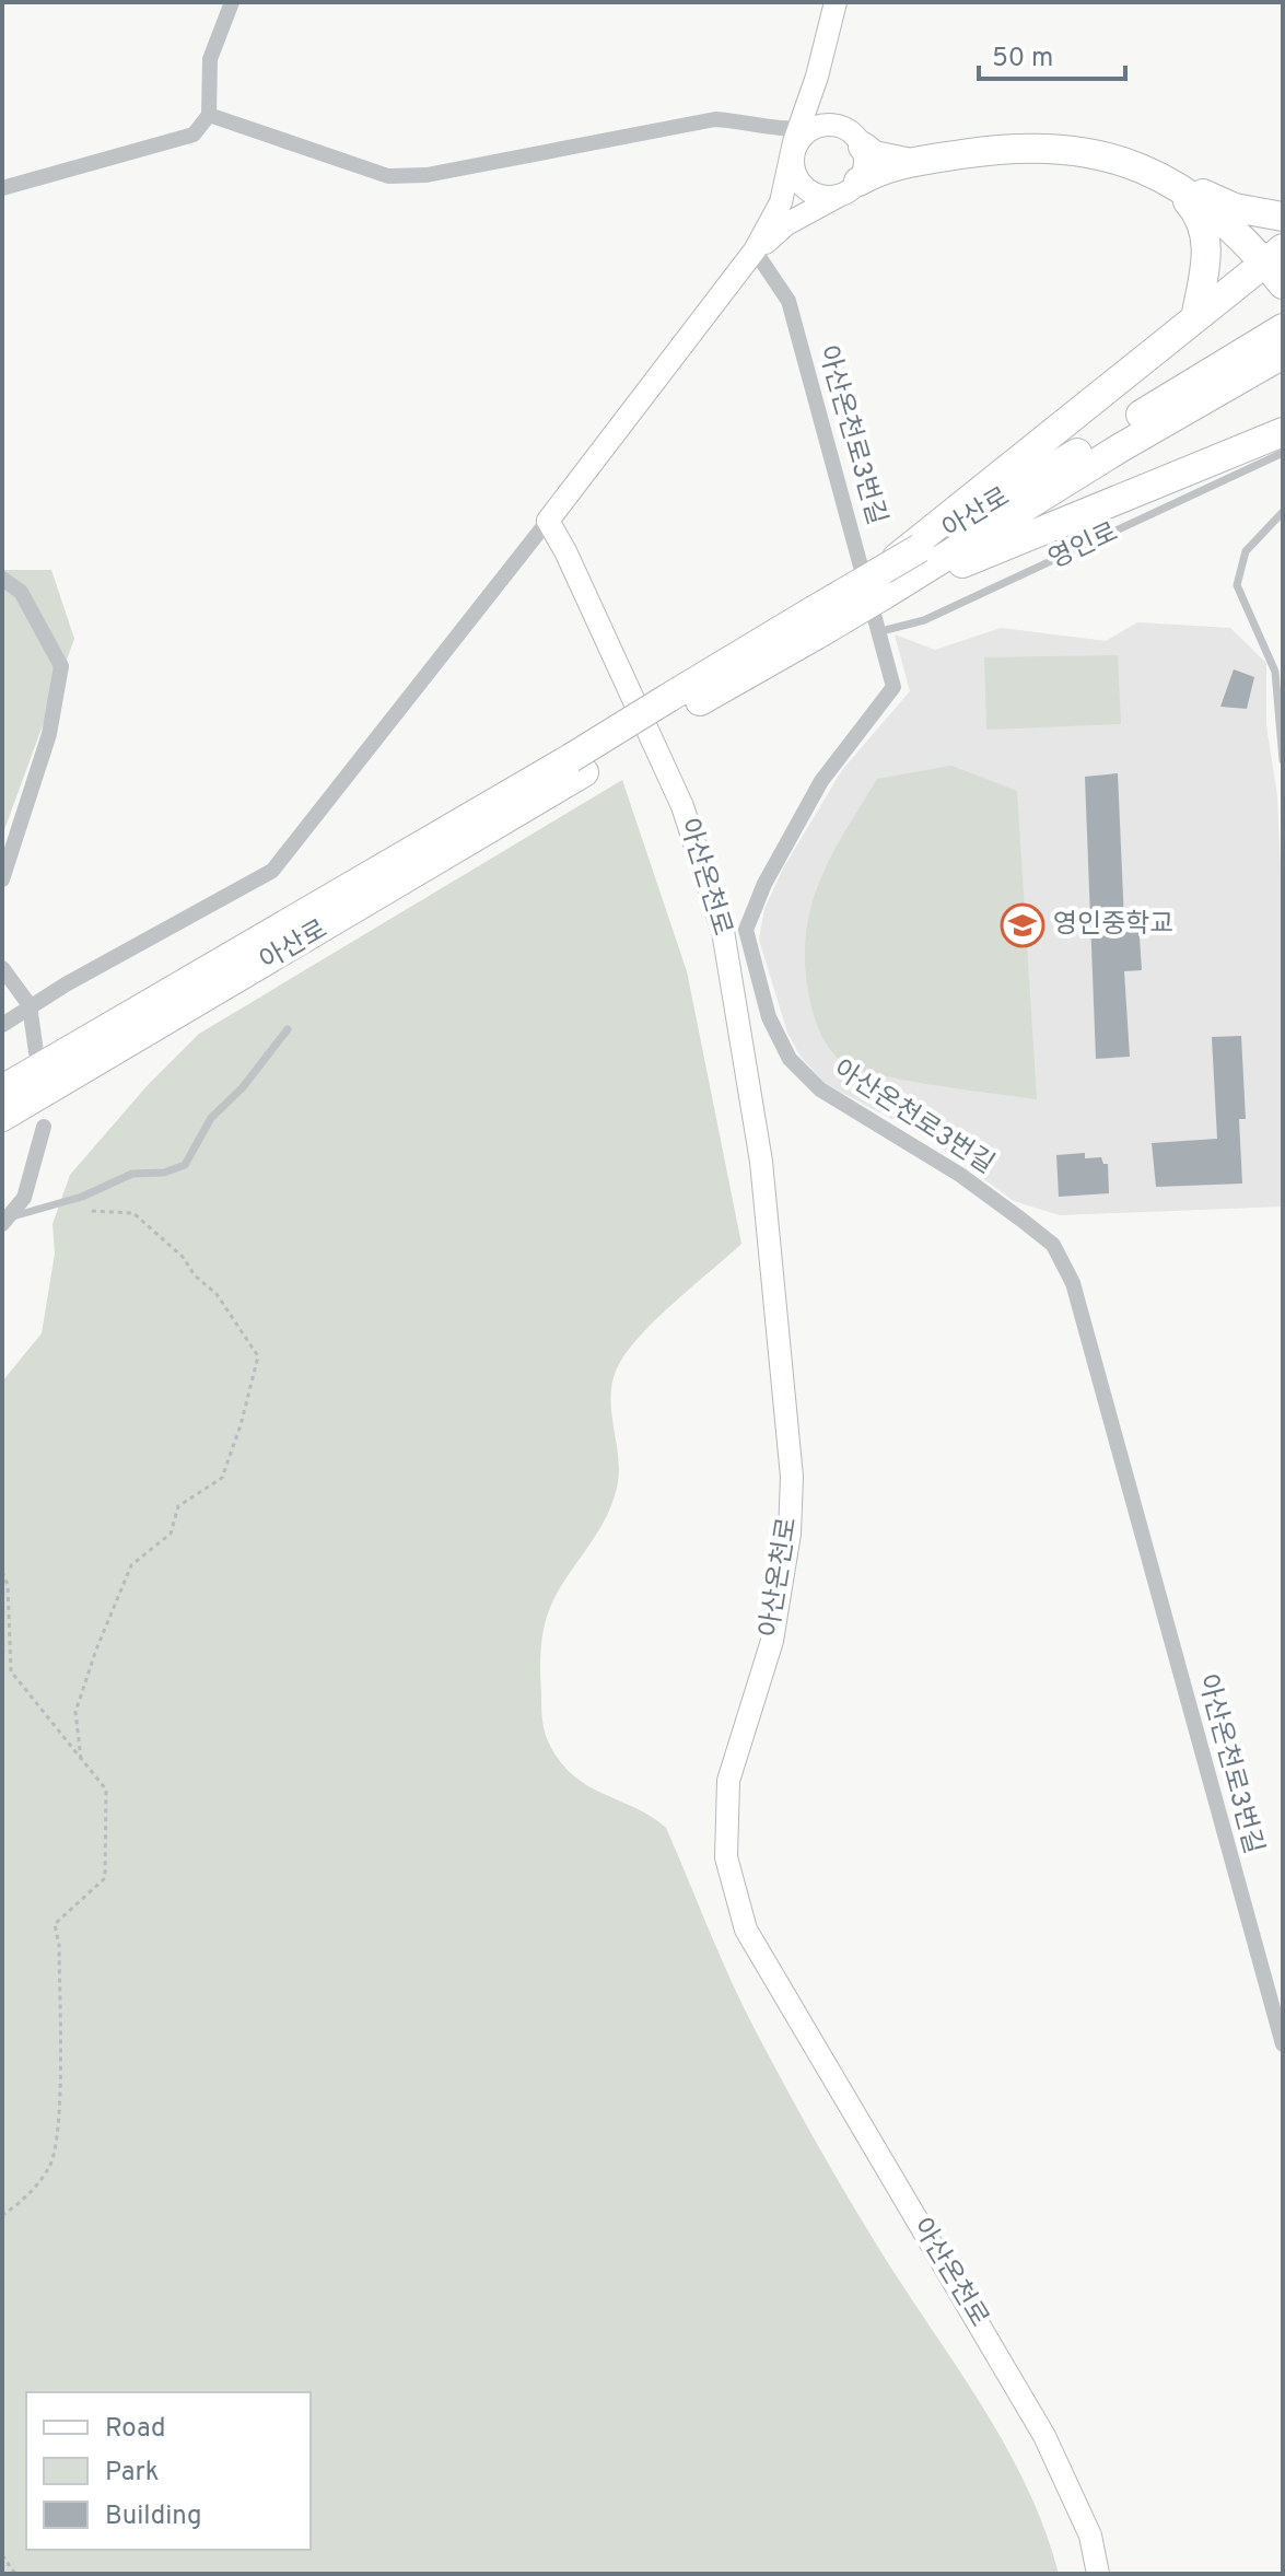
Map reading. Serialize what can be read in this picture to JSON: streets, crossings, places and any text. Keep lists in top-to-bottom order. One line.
{"streets":{"highway":["아산로"],"main road":["아산온천로"],"street":["아산온천로3번길"],"lane":["영인로"]},"crossings":[["아산온천로3번길","영인로"],["아산온천로3번길","아산온천로"]],"places":{"school or university":["영인중학교"]},"legend":["Road","Park","Building"],"scale_bar":"50 m"}
